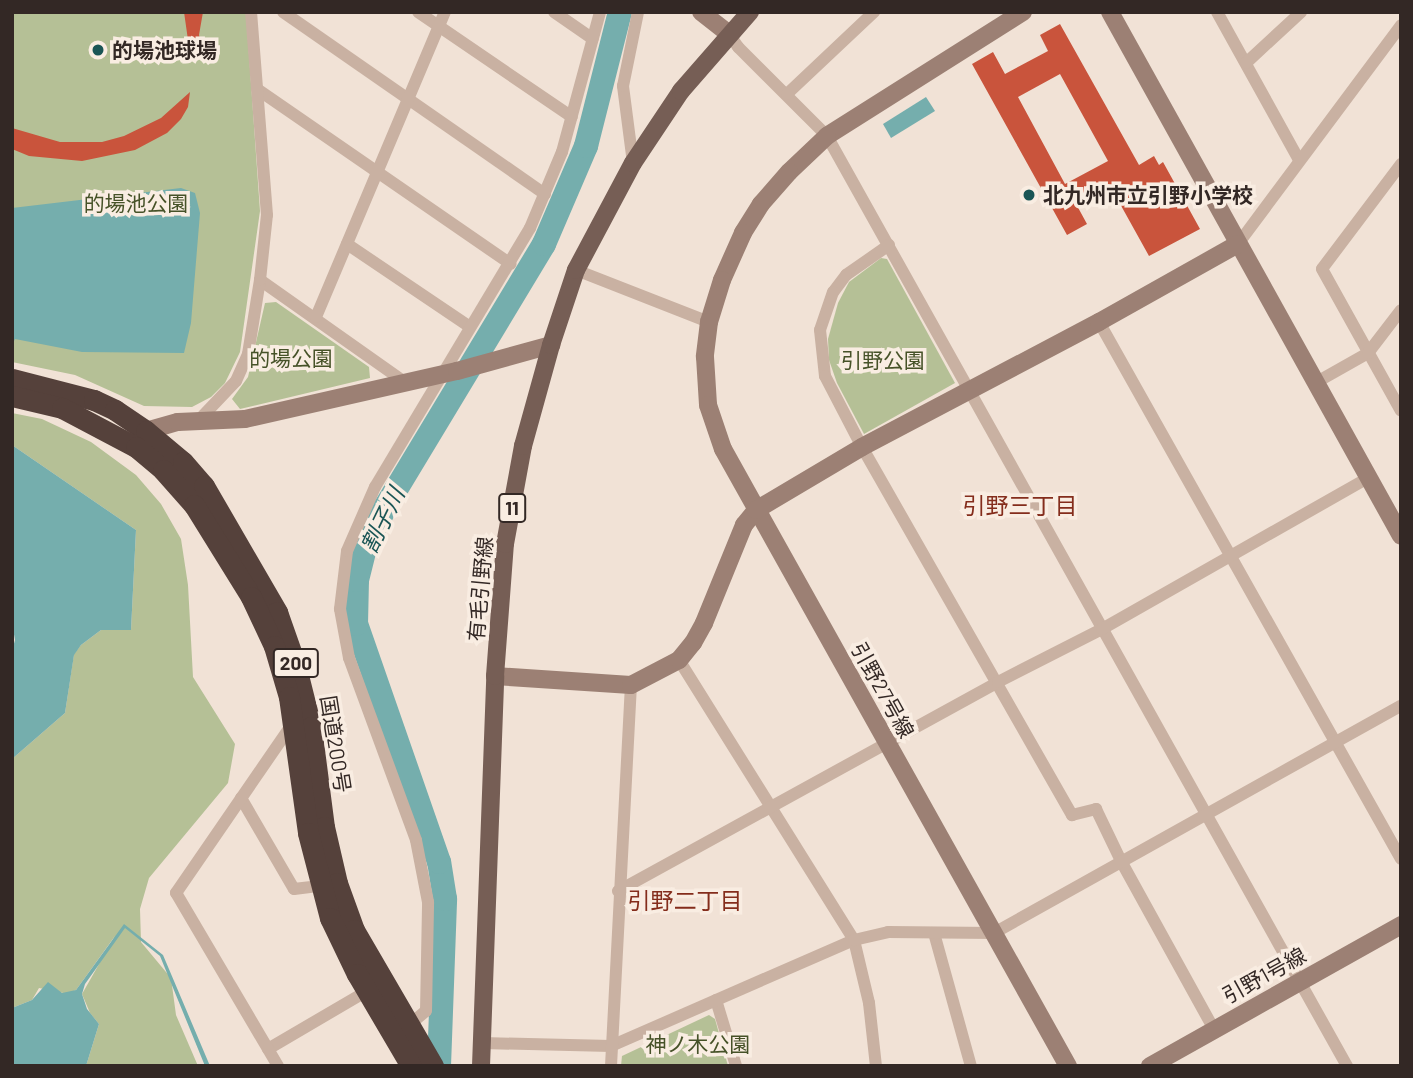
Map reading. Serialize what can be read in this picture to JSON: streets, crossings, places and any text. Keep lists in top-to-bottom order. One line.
{"streets":{"highway":["200","国道200号"],"main road":["11","有毛引野線"],"street":["引野27号線","引野1号線"]},"districts":["引野三丁目","引野二丁目"],"water":["割子川"],"parks":["的場池公園","的場公園","引野公園","神ノ木公園"],"places":["的場池球場","北九州市立引野小学校"]}
